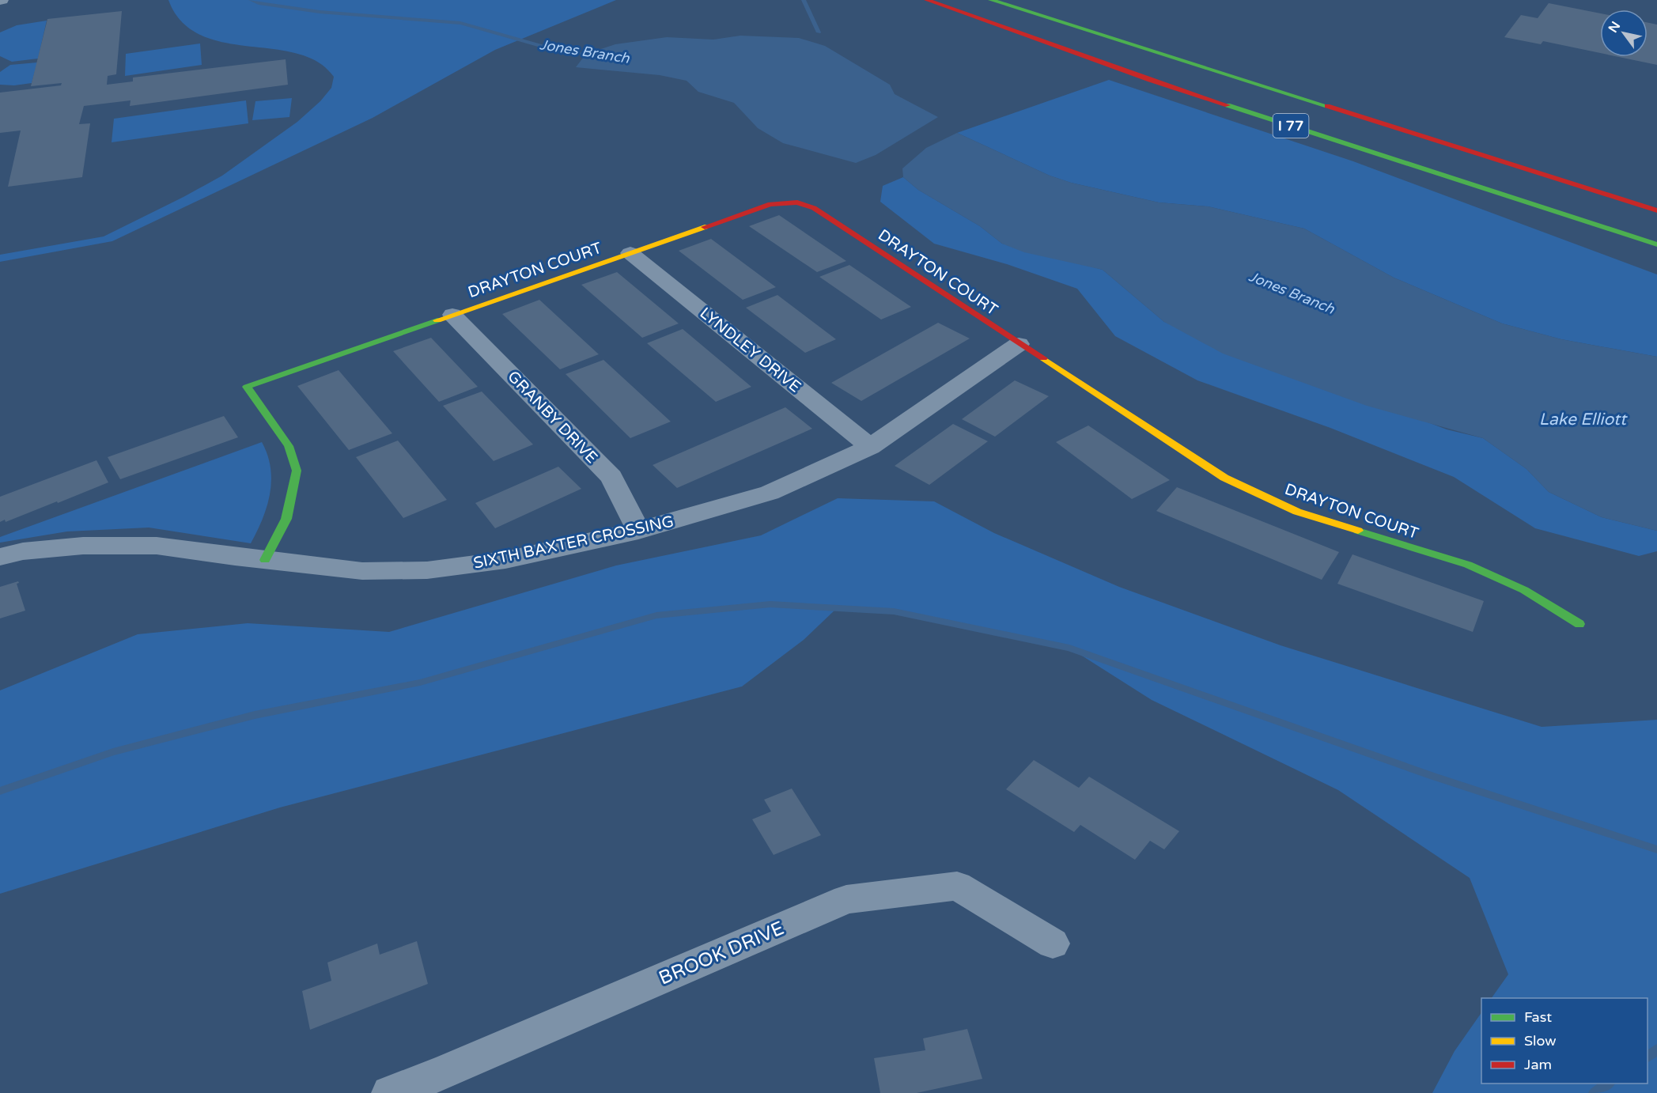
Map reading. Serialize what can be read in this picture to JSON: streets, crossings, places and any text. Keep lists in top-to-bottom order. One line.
{"streets":{"main road":["I 77","DRAYTON COURT"],"street":["LYNDLEY DRIVE","GRANBY DRIVE","SIXTH BAXTER CROSSING","BROOK DRIVE"]},"crossings":[["DRAYTON COURT","LYNDLEY DRIVE"],["DRAYTON COURT","GRANBY DRIVE"],["DRAYTON COURT","SIXTH BAXTER CROSSING"],["LYNDLEY DRIVE","SIXTH BAXTER CROSSING"],["GRANBY DRIVE","SIXTH BAXTER CROSSING"]],"water":["Jones Branch","Lake Elliott"],"legend":["Fast","Slow","Jam"],"north":"top left"}
